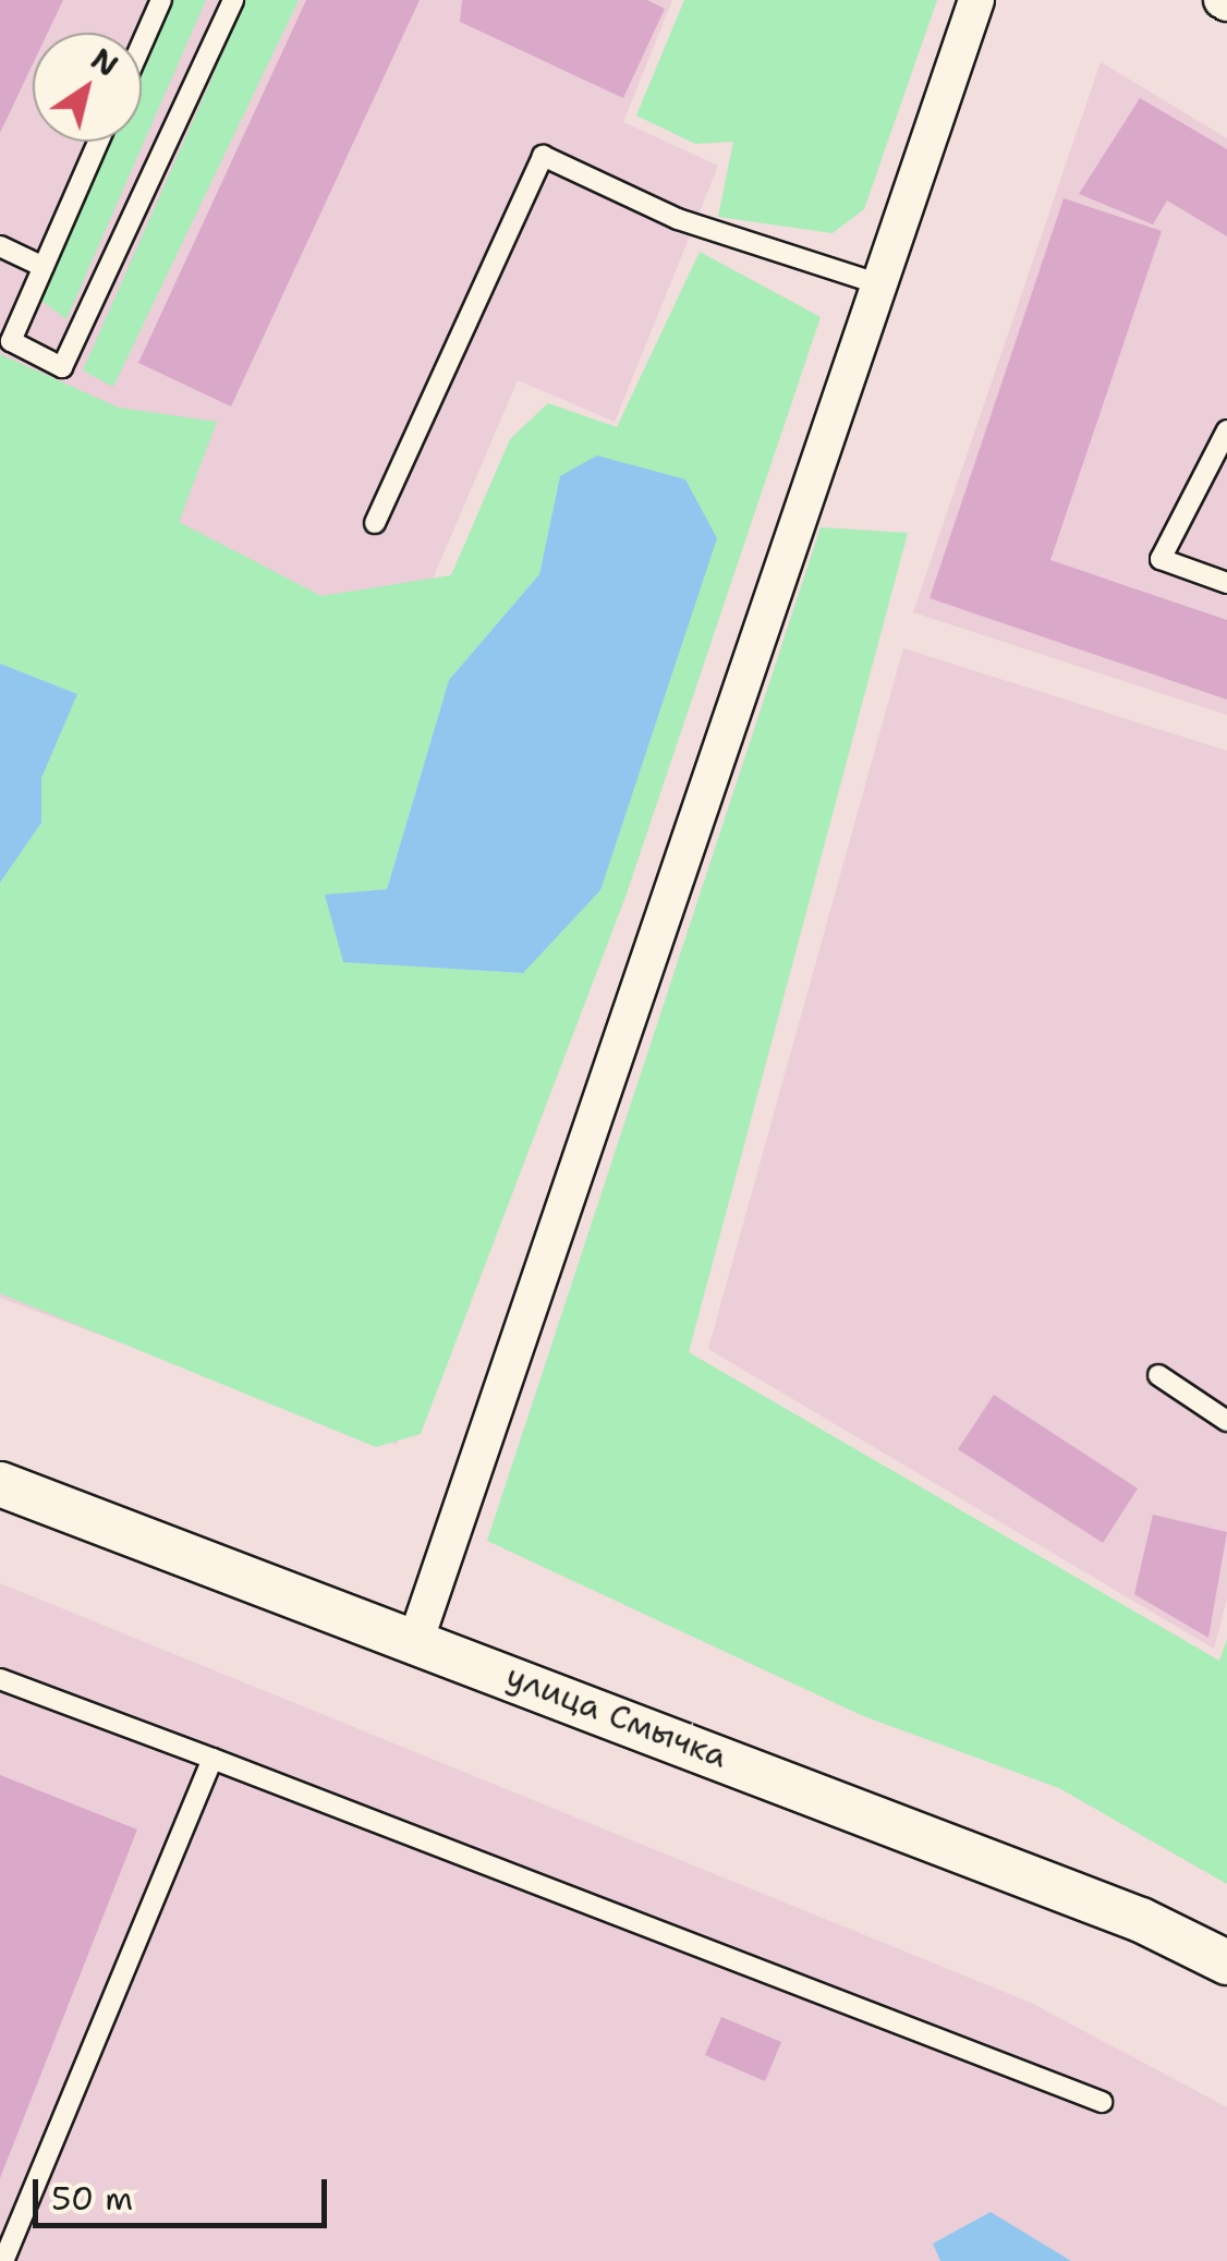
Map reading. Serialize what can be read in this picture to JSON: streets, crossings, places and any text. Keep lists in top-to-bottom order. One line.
{"streets":{"street":["улица Смычка"]},"scale_bar":"50 m","north":"top right"}
